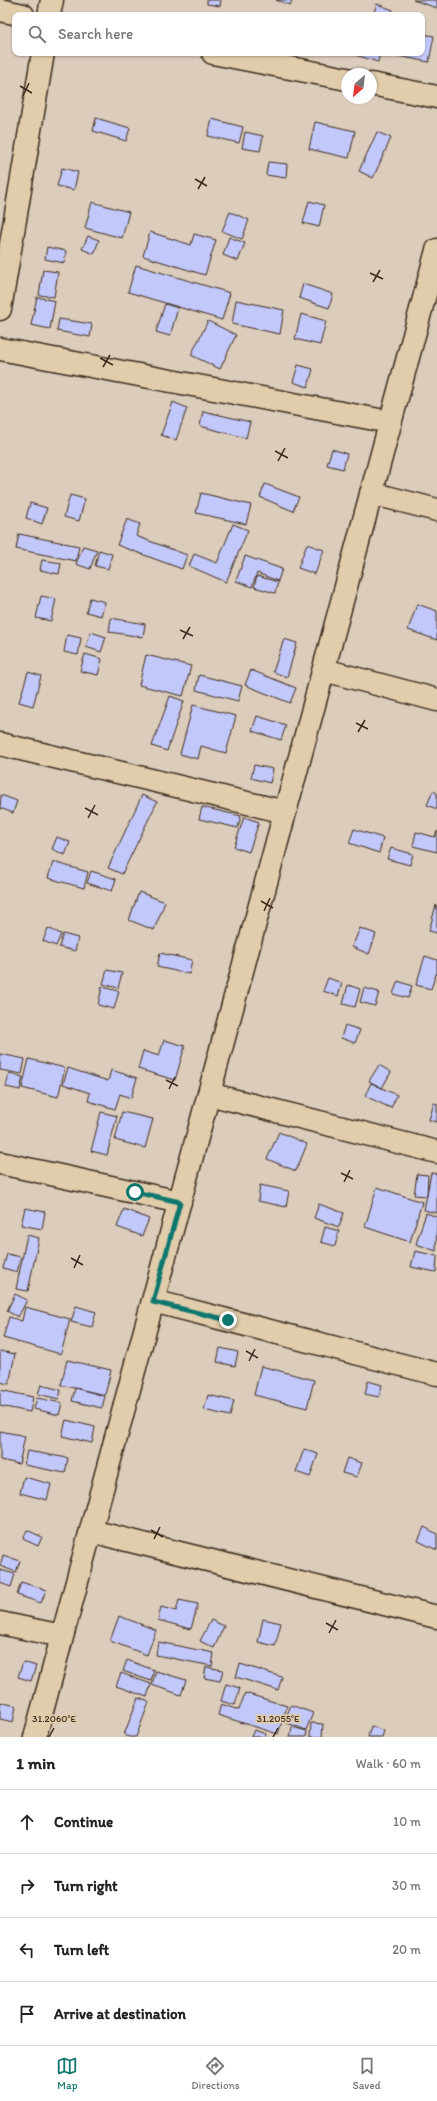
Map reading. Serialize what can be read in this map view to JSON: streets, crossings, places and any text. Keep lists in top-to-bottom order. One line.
{"north":"bottom left","page":{"search":"Search here","heading":["1 min","Walk · 60 m"],"list":[["Continue","10 m"],["Turn right","30 m"],["Turn left","20 m"],"Arrive at destination"],"nav":["Map","Directions","Saved"]},"coordinates":["31.2060°E","31.2055°E"]}
